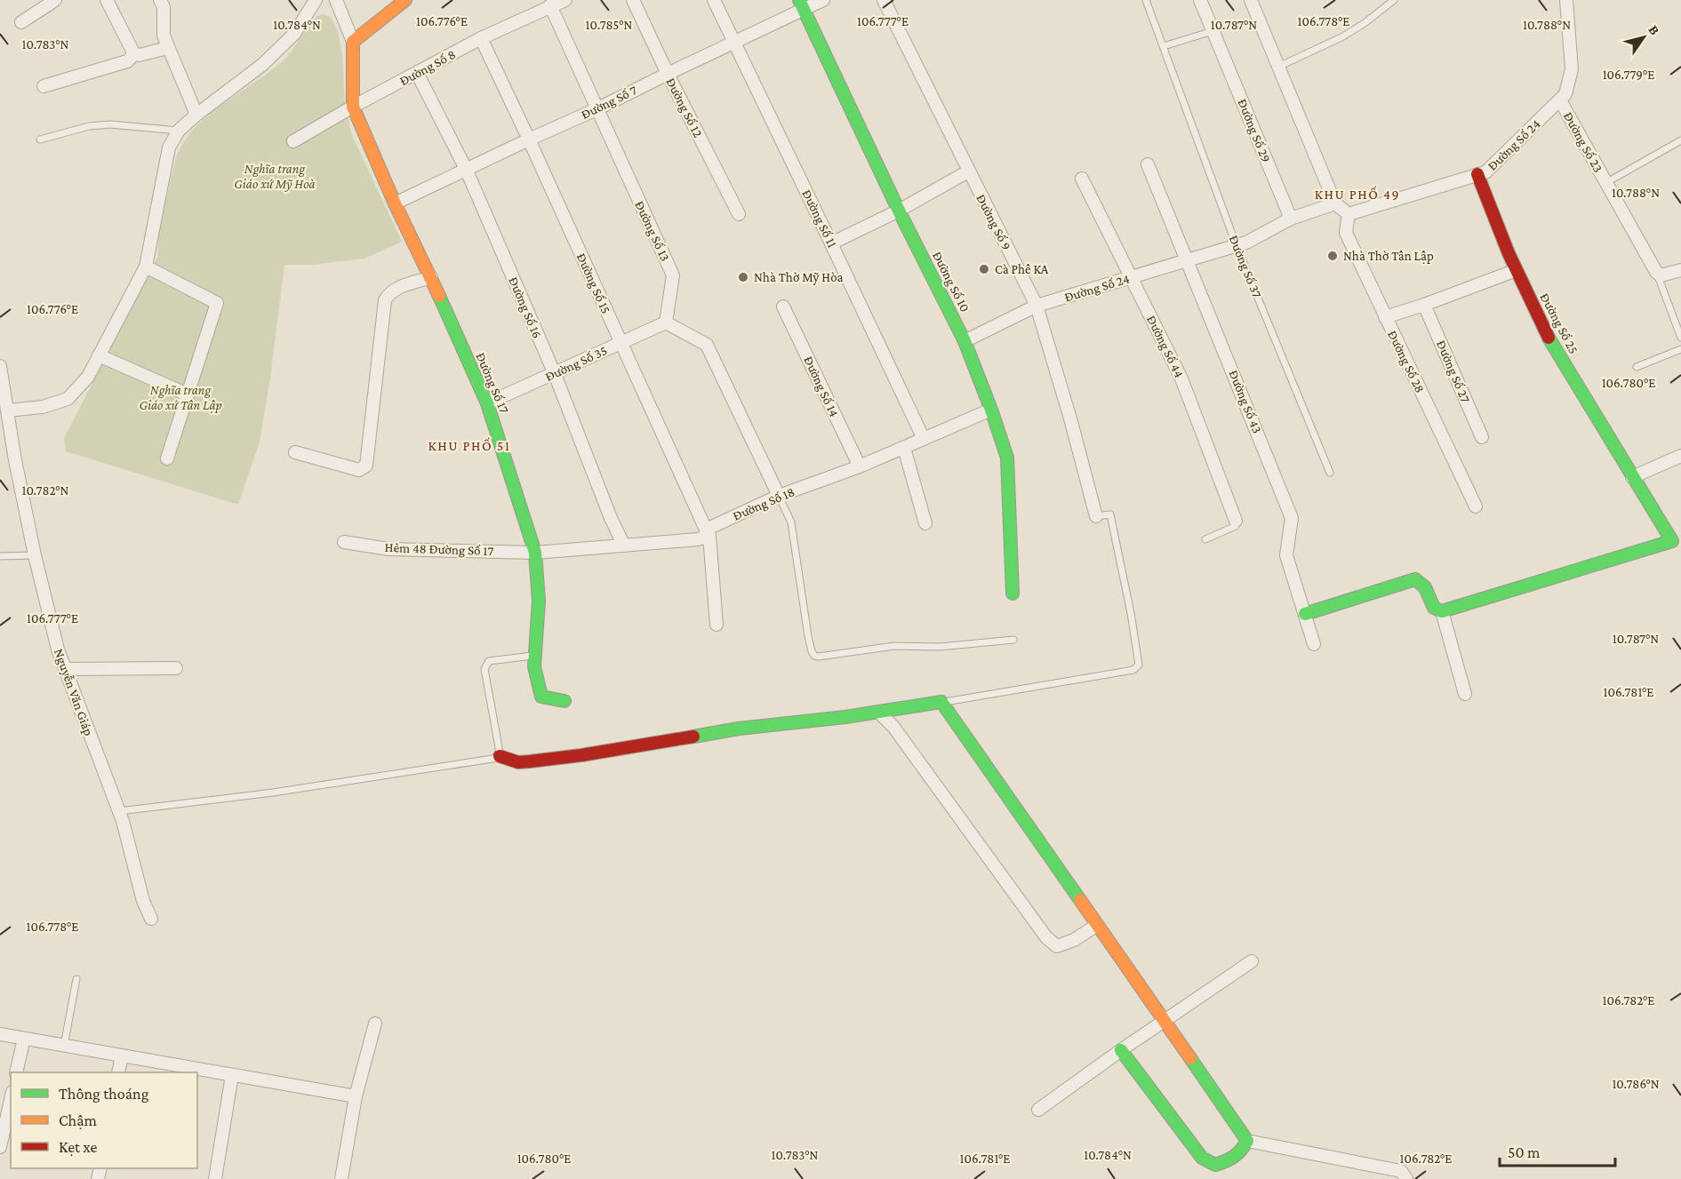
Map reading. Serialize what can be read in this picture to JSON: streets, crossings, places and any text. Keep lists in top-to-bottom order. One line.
{"streets":{"street":["Đường Số 8","Đường Số 7","Đường Số 12","Đường Số 29","Đường Số 23","Đường Số 24","Đường Số 11","Đường Số 9","Đường Số 13","Đường Số 10","Đường Số 15","Đường Số 16","Đường Số 25","Đường Số 44","Đường Số 28","Đường Số 35","Đường Số 27","Đường Số 17","Đường Số 14","Đường Số 43","Đường Số 18","Hẻm 48 Đường Số 17","Nguyễn Văn Giáp"],"lane":["Đường Số 37"]},"crossings":[["Đường Số 8","Đường Số 13"],["Đường Số 8","Đường Số 15"],["Đường Số 8","Đường Số 16"],["Đường Số 8","Đường Số 17"],["Đường Số 7","Đường Số 12"],["Đường Số 7","Đường Số 11"],["Đường Số 7","Đường Số 13"],["Đường Số 7","Đường Số 10"],["Đường Số 7","Đường Số 15"],["Đường Số 7","Đường Số 16"],["Đường Số 7","Đường Số 17"],["Đường Số 29","Đường Số 24"],["Đường Số 23","Đường Số 24"],["Đường Số 24","Đường Số 9"],["Đường Số 24","Đường Số 37"],["Đường Số 24","Đường Số 10"],["Đường Số 24","Đường Số 25"],["Đường Số 24","Đường Số 44"],["Đường Số 24","Đường Số 28"],["Đường Số 24","Đường Số 43"],["Đường Số 11","Đường Số 18"],["Đường Số 13","Đường Số 35"],["Đường Số 10","Đường Số 18"],["Đường Số 15","Đường Số 35"],["Đường Số 15","Đường Số 18"],["Đường Số 16","Đường Số 35"],["Đường Số 16","Đường Số 18"],["Đường Số 35","Đường Số 17"],["Đường Số 17","Đường Số 18"],["Đường Số 17","Hẻm 48 Đường Số 17"],["Đường Số 14","Đường Số 18"],["Đường Số 18","Hẻm 48 Đường Số 17"]],"districts":["KHU PHỐ 49","KHU PHỐ 51"],"parks":["Nghĩa trang Giáo xứ Mỹ Hoà","Nghĩa trang Giáo xứ Tân Lập"],"places":["Nhà Thờ Tân Lập","Cà Phê KA","Nhà Thờ Mỹ Hòa"],"legend":["Thông thoáng","Chậm","Kẹt xe"],"scale_bar":"50 m","north":"top right","coordinates":["106.776°E","106.778°E","106.777°E","10.784°N","10.785°N","10.787°N","10.788°N","10.783°N","106.779°E","106.780°E","10.782°N","106.781°E","106.782°E","10.786°N"]}
